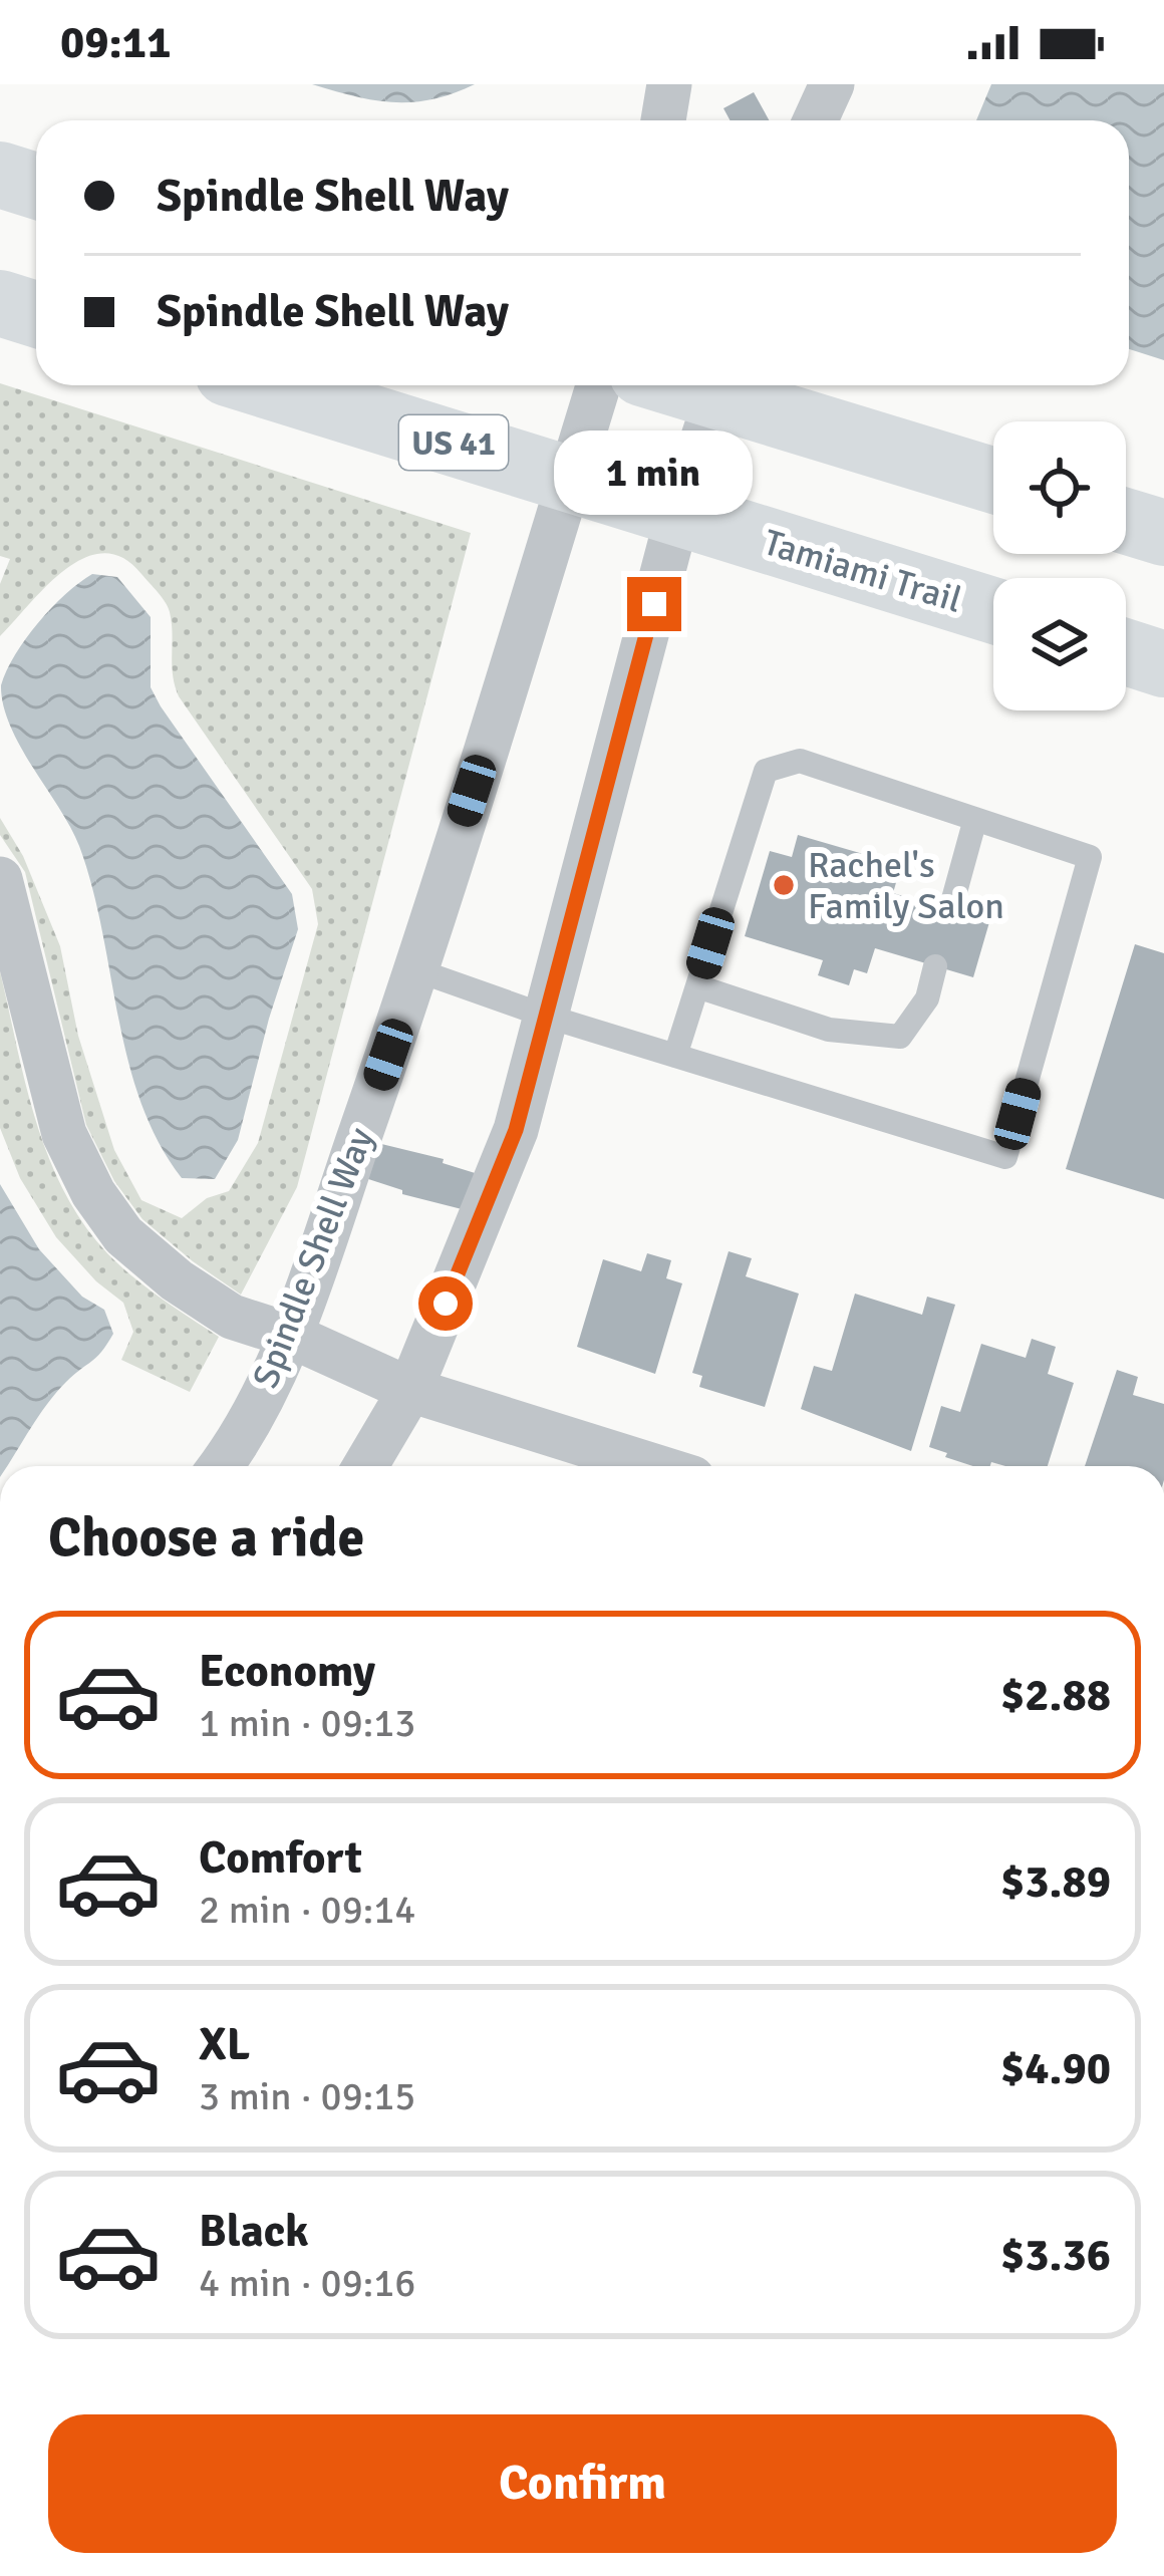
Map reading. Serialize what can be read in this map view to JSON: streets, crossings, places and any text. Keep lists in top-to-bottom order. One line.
{"streets":{"main road":["US 41","Tamiami Trail"],"street":["Spindle Shell Way"]},"crossings":[["Tamiami Trail","Spindle Shell Way"]],"places":["Rachel's Family Salon"],"page":{"status":"09:11","banner":["Spindle Shell Way","Spindle Shell Way"],"bubble":"1 min","heading":"Choose a ride","list":[{"name":"Economy","note":"1 min · 09:13","value":"$2.88"},{"name":"Comfort","note":"2 min · 09:14","value":"$3.89"},{"name":"XL","note":"3 min · 09:15","value":"$4.90"},{"name":"Black","note":"4 min · 09:16","value":"$3.36"}],"buttons":"Confirm"}}
